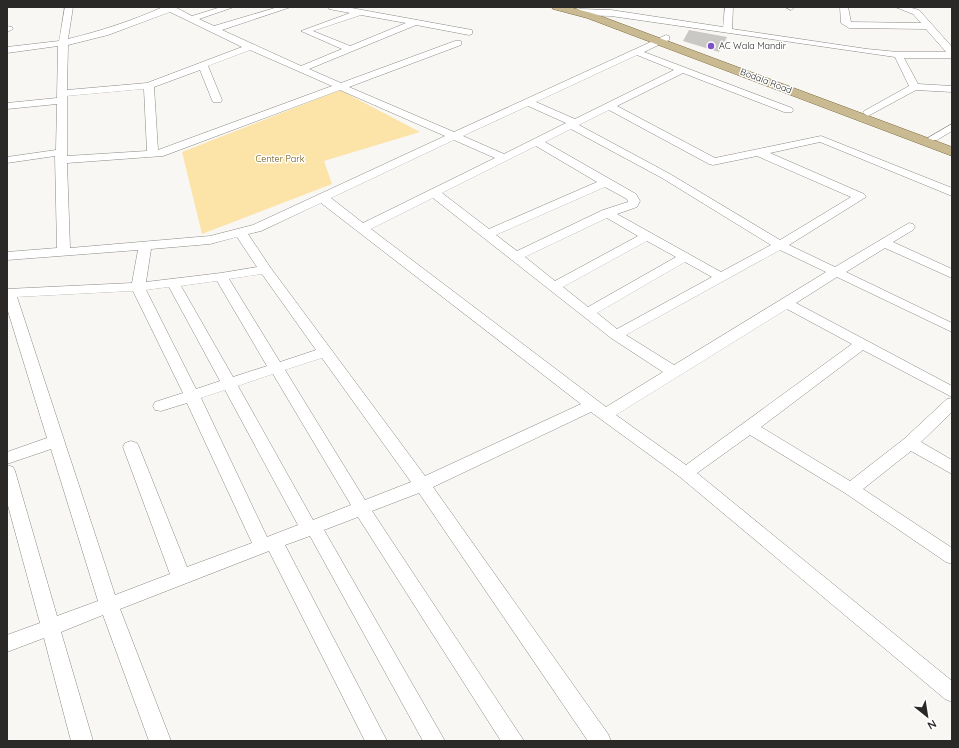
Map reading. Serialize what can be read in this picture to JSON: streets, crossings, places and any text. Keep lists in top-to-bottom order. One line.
{"streets":{"main road":["Bodala Road"]},"parks":["Center Park"],"places":["AC Wala Mandir"],"north":"bottom right"}
